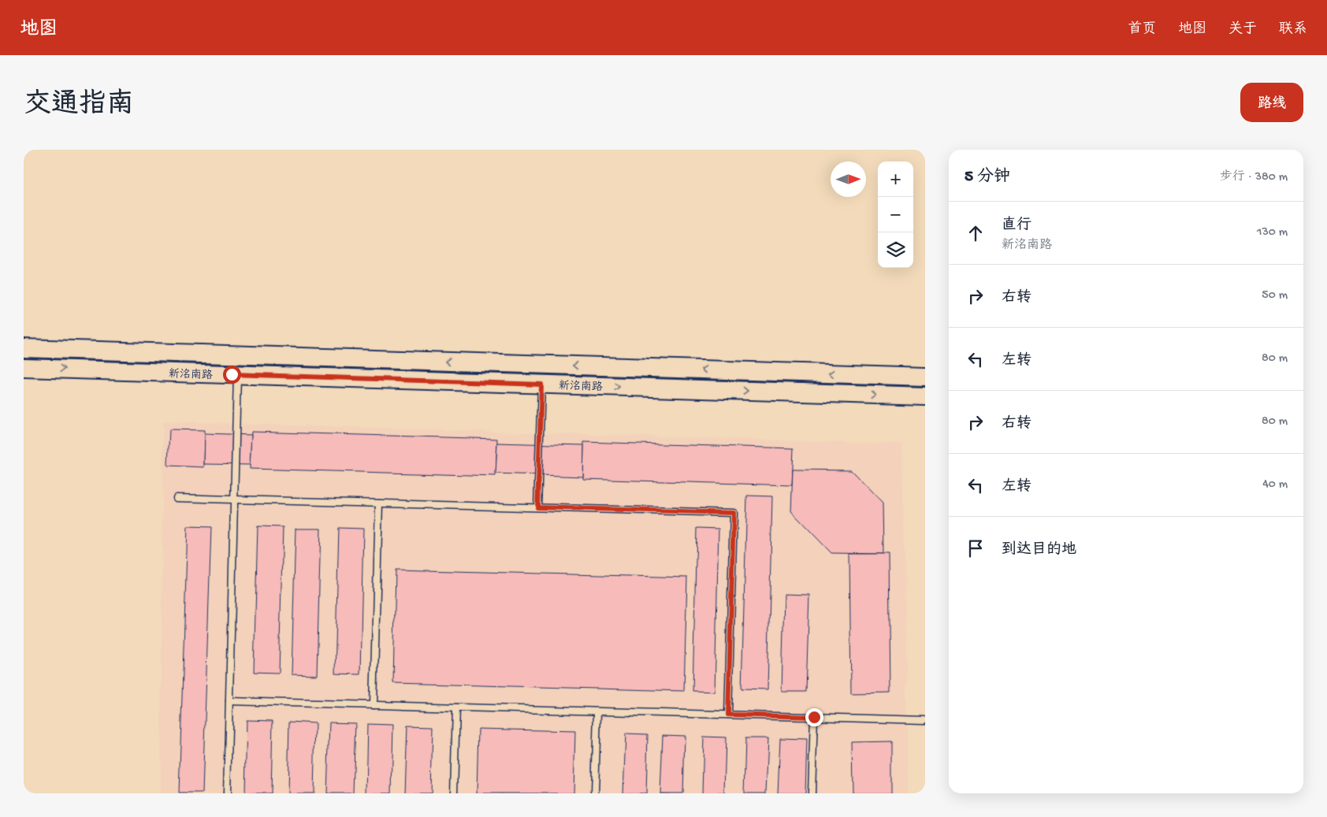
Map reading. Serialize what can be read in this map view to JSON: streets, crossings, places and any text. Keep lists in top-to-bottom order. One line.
{"streets":{"main road":["新洺南路"]},"north":"right","page":{"header":"地图","nav":["首页","地图","关于","联系"],"title":"交通指南","buttons":"路线","heading":["5 分钟","步行 · 380 m"],"map_buttons":["+","−"],"list":[["直行","新洺南路","130 m"],["右转","50 m"],["左转","80 m"],["右转","80 m"],["左转","40 m"],"到达目的地"]}}
